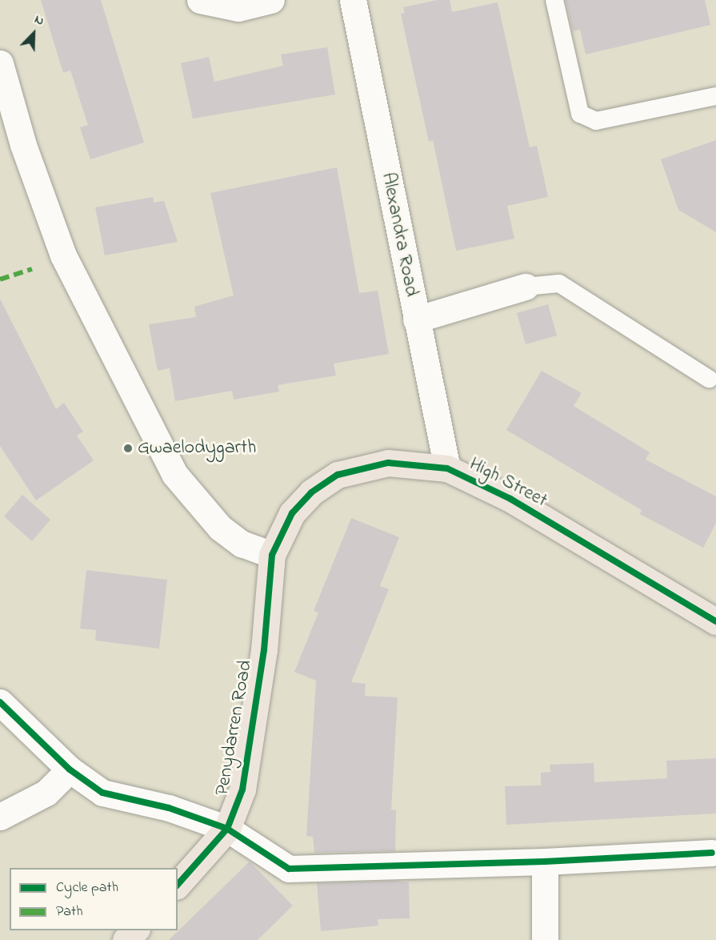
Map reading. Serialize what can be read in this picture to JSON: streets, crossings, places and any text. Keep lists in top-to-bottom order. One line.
{"streets":{"main road":["High Street","Penydarren Road"],"street":["Alexandra Road"]},"crossings":[["Alexandra Road","High Street"],["High Street","Penydarren Road"]],"places":["Gwaelodygarth"],"legend":["Cycle path","Path"],"north":"top right"}
